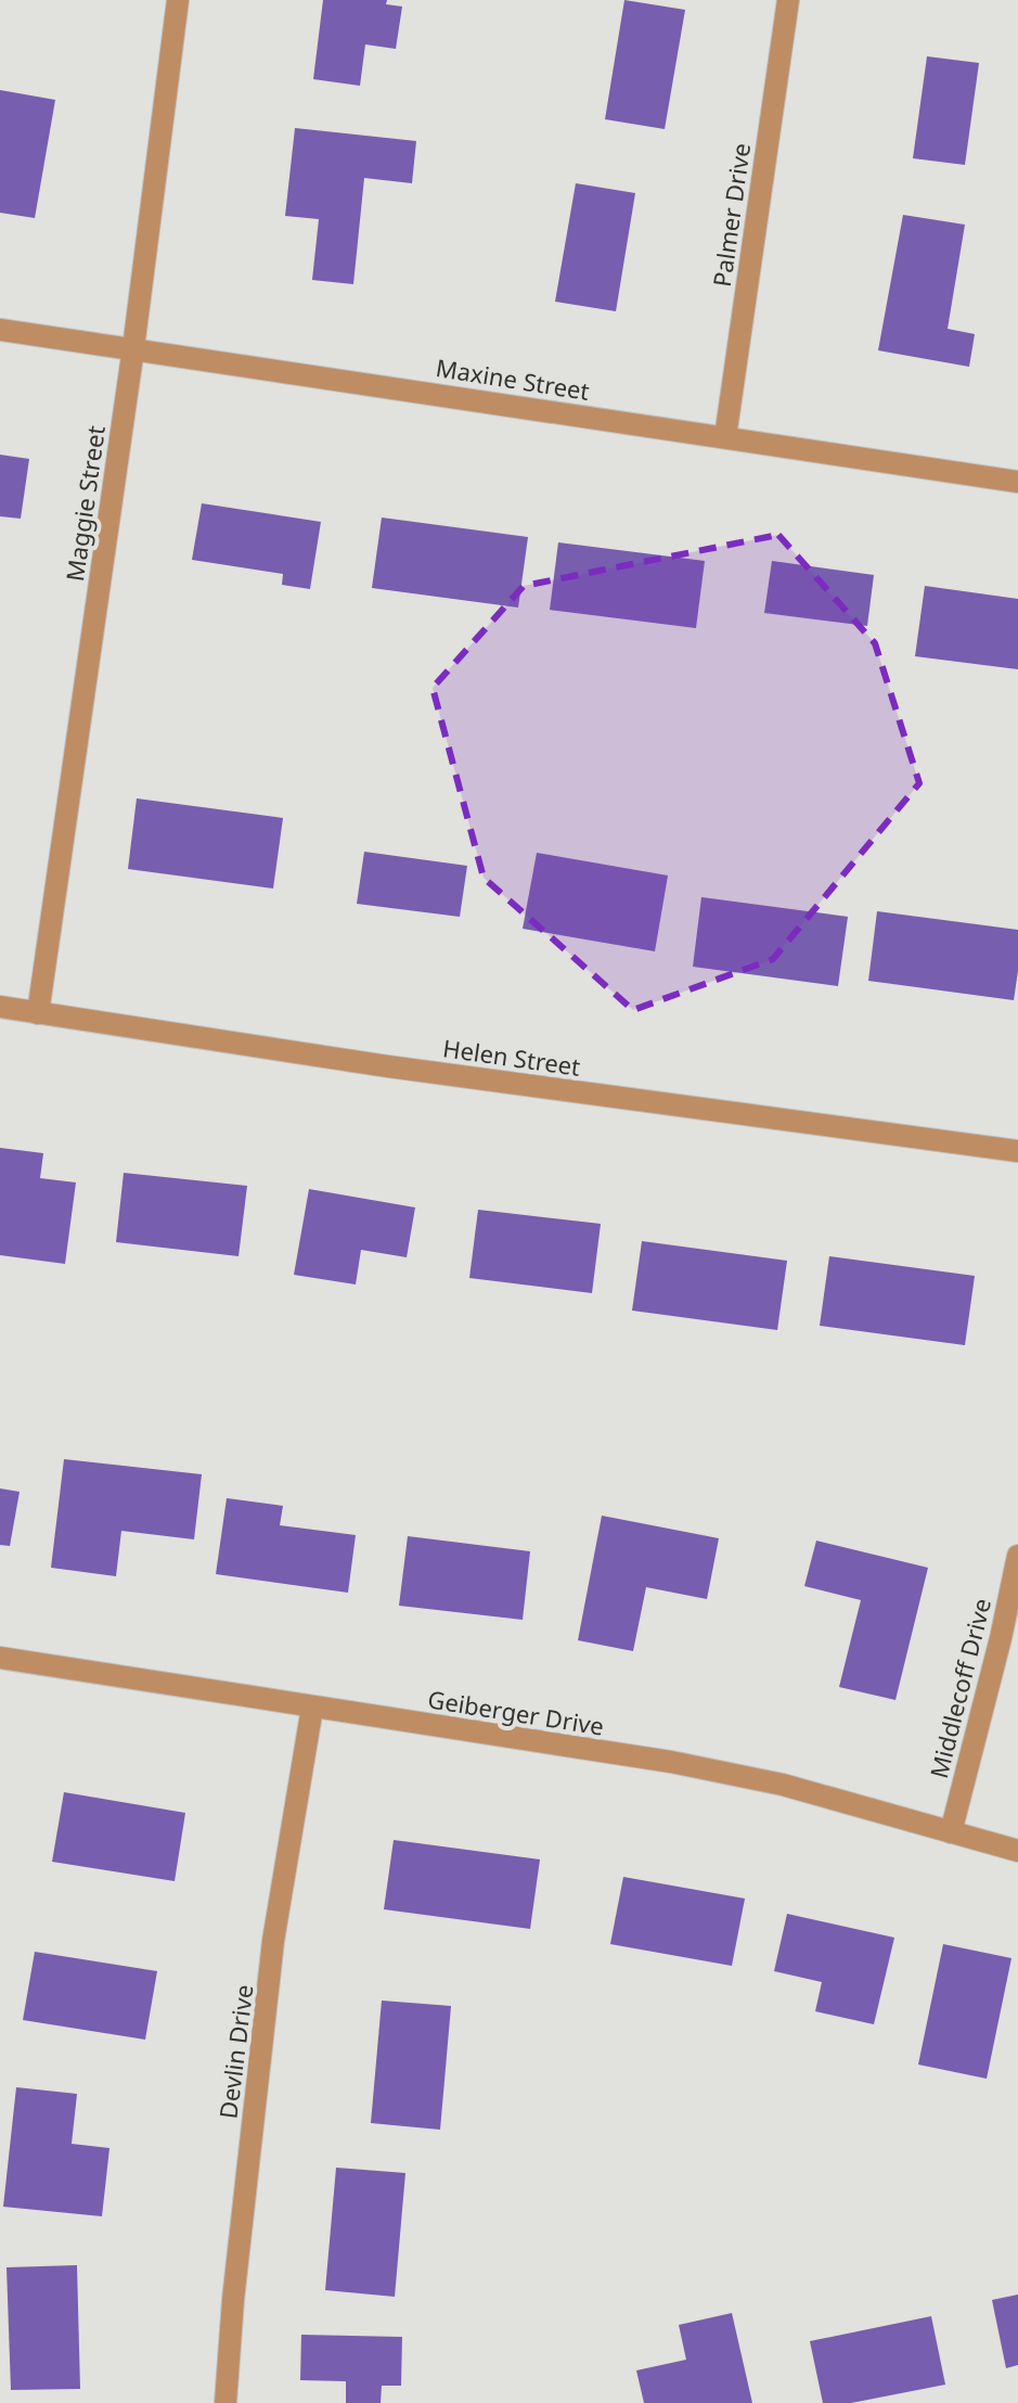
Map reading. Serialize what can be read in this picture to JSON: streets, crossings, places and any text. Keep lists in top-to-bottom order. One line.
{"streets":{"street":["Palmer Drive","Maxine Street","Maggie Street","Helen Street","Middlecoff Drive","Geiberger Drive","Devlin Drive"]},"crossings":[["Palmer Drive","Maxine Street"],["Maxine Street","Maggie Street"],["Maggie Street","Helen Street"],["Middlecoff Drive","Geiberger Drive"],["Geiberger Drive","Devlin Drive"]]}
